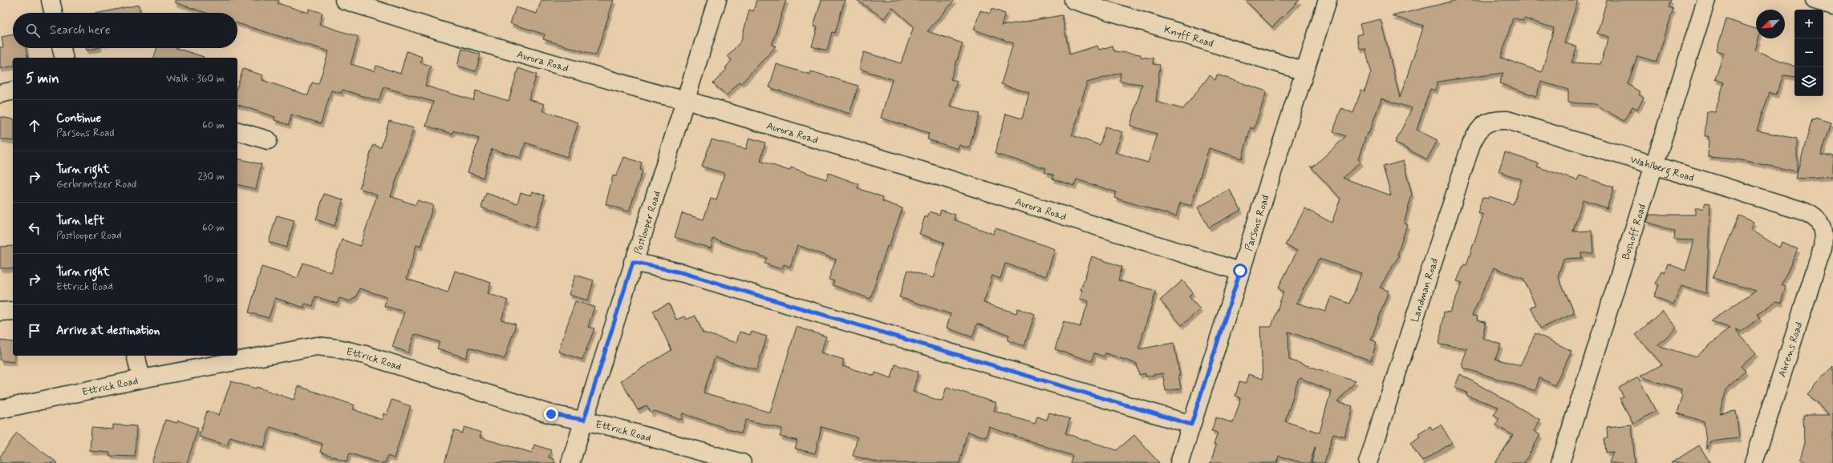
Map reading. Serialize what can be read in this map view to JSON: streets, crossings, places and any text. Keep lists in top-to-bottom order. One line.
{"streets":{"street":["Knyff Road","Aurora Road","Wahlberg Road","Postlooper Road","Parsons Road","Boshoff Road","Landman Road","Ahrens Road","Ettrick Road"]},"crossings":[["Knyff Road","Parsons Road"],["Aurora Road","Postlooper Road"],["Aurora Road","Parsons Road"],["Wahlberg Road","Boshoff Road"],["Wahlberg Road","Landman Road"],["Wahlberg Road","Ahrens Road"],["Postlooper Road","Ettrick Road"]],"north":"bottom left","page":{"map_buttons":["+","−"],"search":"Search here","heading":["5 min","Walk · 360 m"],"list":[["Continue","Parsons Road","60 m"],["Turn right","Gerbrantzer Road","230 m"],["Turn left","Postlooper Road","60 m"],["Turn right","Ettrick Road","10 m"],"Arrive at destination"]}}
